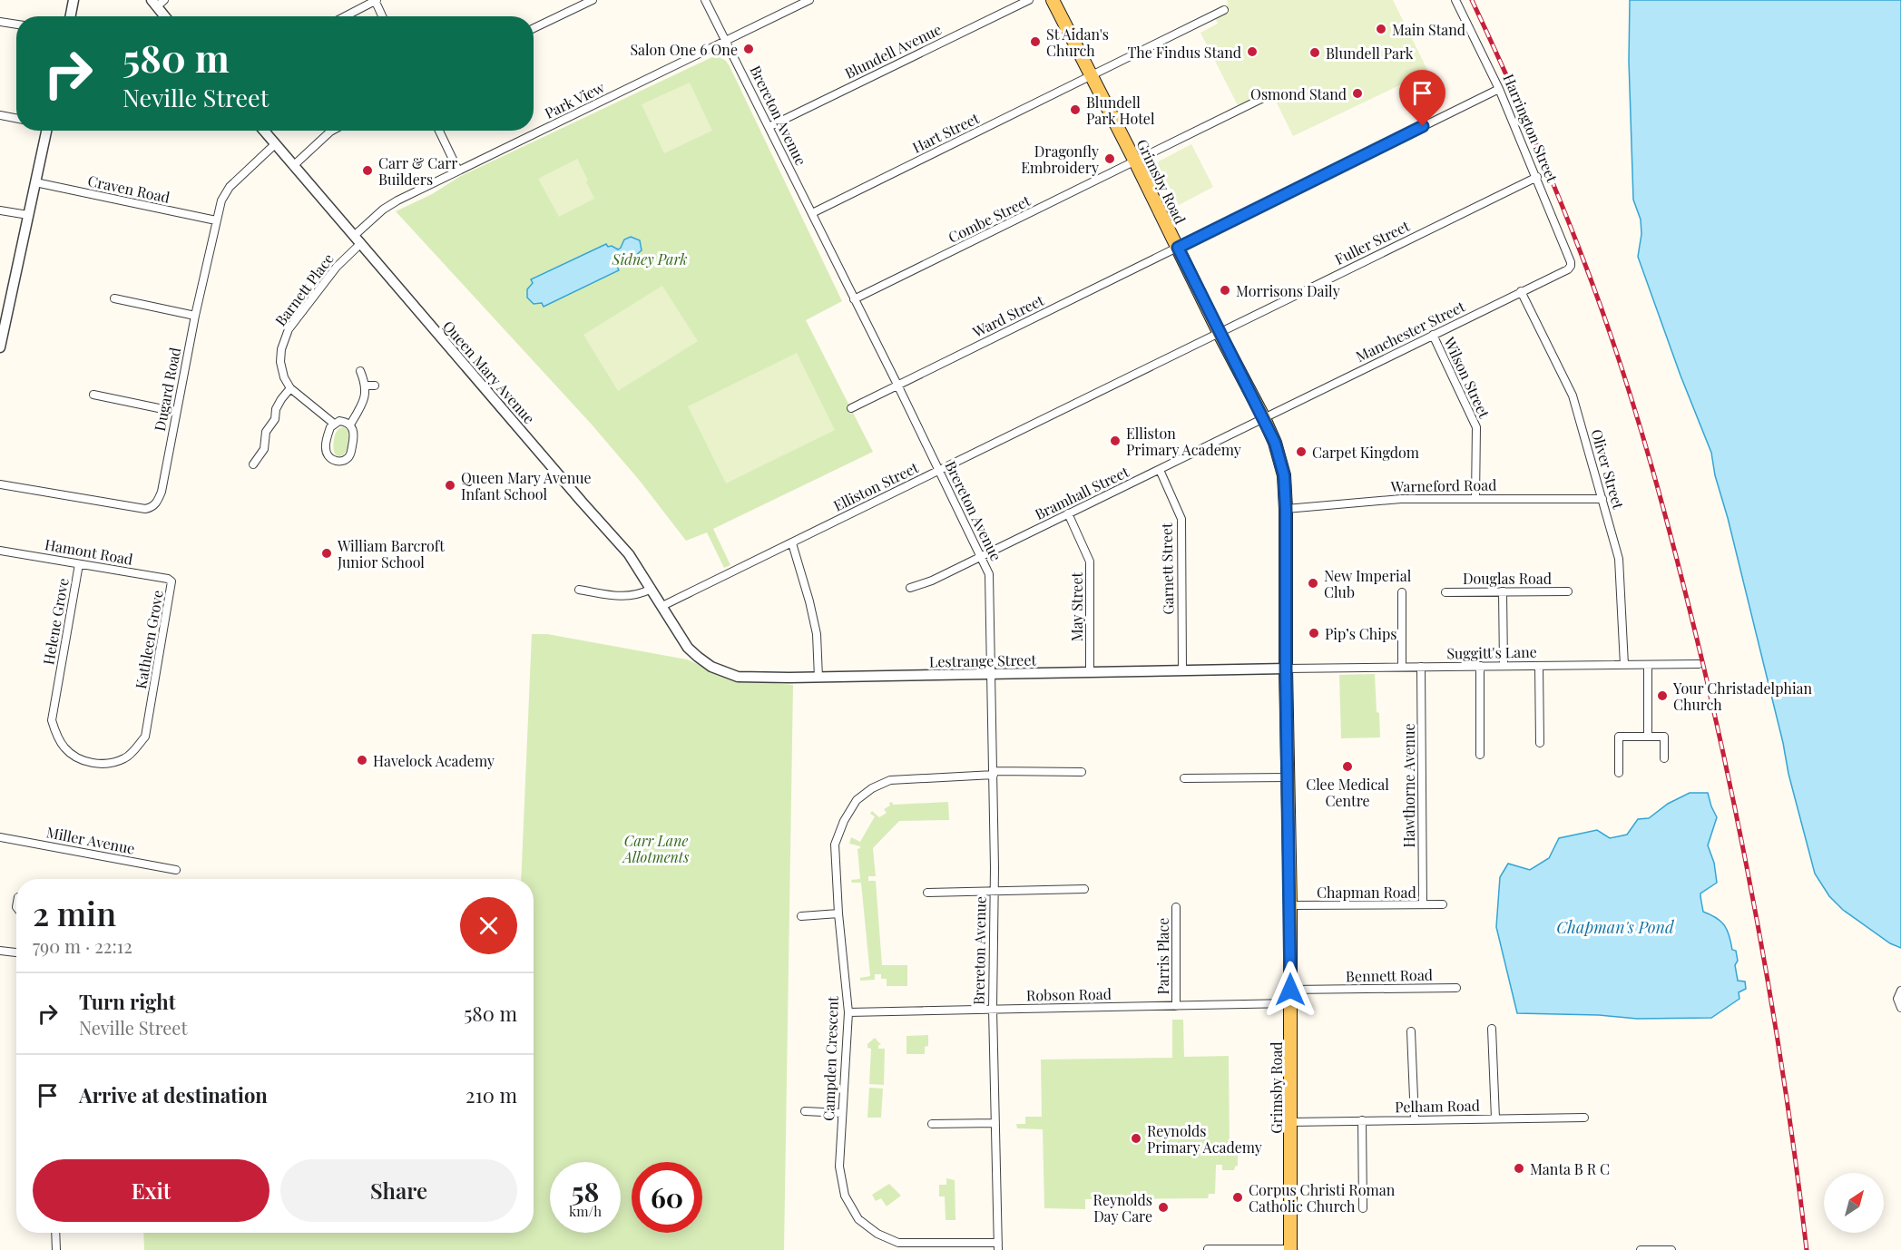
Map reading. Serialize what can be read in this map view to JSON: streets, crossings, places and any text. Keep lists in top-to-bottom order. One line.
{"streets":{"main road":["Grimsby Road"],"street":["Blundell Avenue","Park View","Brereton Avenue","Harrington Street","Hart Street","Craven Road","Combe Street","Fuller Street","Barnett Place","Ward Street","Manchester Street","Queen Mary Avenue","Wilson Street","Dugard Road","Oliver Street","Warneford Road","Elliston Street","Bramhall Street","Hamont Road","Garnett Street","Douglas Road","May Street","Helene Grove","Kathleen Grove","Suggitt's Lane","Lestrange Street","Hawthorne Avenue","Miller Avenue","Chapman Road","Parris Place","Bennett Road","Robson Road","Campden Crescent","Pelham Road"]},"crossings":[["Blundell Avenue","Brereton Avenue"],["Park View","Brereton Avenue"],["Park View","Queen Mary Avenue"],["Brereton Avenue","Hart Street"],["Brereton Avenue","Combe Street"],["Brereton Avenue","Ward Street"],["Brereton Avenue","Elliston Street"],["Brereton Avenue","Bramhall Street"],["Brereton Avenue","Lestrange Street"],["Brereton Avenue","Robson Road"],["Brereton Avenue","Campden Crescent"],["Harrington Street","Fuller Street"],["Harrington Street","Ward Street"],["Harrington Street","Manchester Street"],["Hart Street","Grimsby Road"],["Grimsby Road","Combe Street"],["Grimsby Road","Fuller Street"],["Grimsby Road","Ward Street"],["Grimsby Road","Manchester Street"],["Grimsby Road","Warneford Road"],["Grimsby Road","Elliston Street"],["Grimsby Road","Bramhall Street"],["Grimsby Road","Suggitt's Lane"],["Grimsby Road","Lestrange Street"],["Grimsby Road","Chapman Road"],["Grimsby Road","Bennett Road"],["Grimsby Road","Robson Road"],["Grimsby Road","Pelham Road"],["Craven Road","Dugard Road"],["Fuller Street","Elliston Street"],["Barnett Place","Queen Mary Avenue"],["Manchester Street","Wilson Street"],["Manchester Street","Oliver Street"],["Manchester Street","Bramhall Street"],["Queen Mary Avenue","Dugard Road"],["Queen Mary Avenue","Elliston Street"],["Queen Mary Avenue","Lestrange Street"],["Wilson Street","Warneford Road"],["Oliver Street","Warneford Road"],["Oliver Street","Suggitt's Lane"],["Bramhall Street","Garnett Street"],["Bramhall Street","May Street"],["Hamont Road","Helene Grove"],["Hamont Road","Kathleen Grove"],["Garnett Street","Lestrange Street"],["May Street","Lestrange Street"],["Helene Grove","Kathleen Grove"],["Suggitt's Lane","Lestrange Street"],["Suggitt's Lane","Hawthorne Avenue"],["Hawthorne Avenue","Chapman Road"],["Parris Place","Robson Road"],["Robson Road","Campden Crescent"]],"water":["Chapman's Pond"],"parks":["Sidney Park","Carr Lane Allotments"],"places":["Main Stand","St Aidan's Church","Salon One 6 One","The Findus Stand","Blundell Park","Osmond Stand","Blundell Park Hotel","Dragonfly Embroidery","Carr & Carr Builders","Morrisons Daily","Elliston Primary Academy","Carpet Kingdom","Queen Mary Avenue Infant School","William Barcroft Junior School","New Imperial Club","Pip’s Chips","Your Christadelphian Church","Havelock Academy","Clee Medical Centre","Reynolds Primary Academy","Manta B R C","Corpus Christi Roman Catholic Church","Reynolds Day Care"],"north":"top right","page":{"turn":["580 m","Neville Street"],"heading":["2 min","790 m · 22:12"],"list":[{"name":"Turn right","note":"Neville Street","value":"580 m"},{"name":"Arrive at destination","value":"210 m"}],"buttons":["Exit","Share"],"speed":"58 km/h","limit":"60"}}
